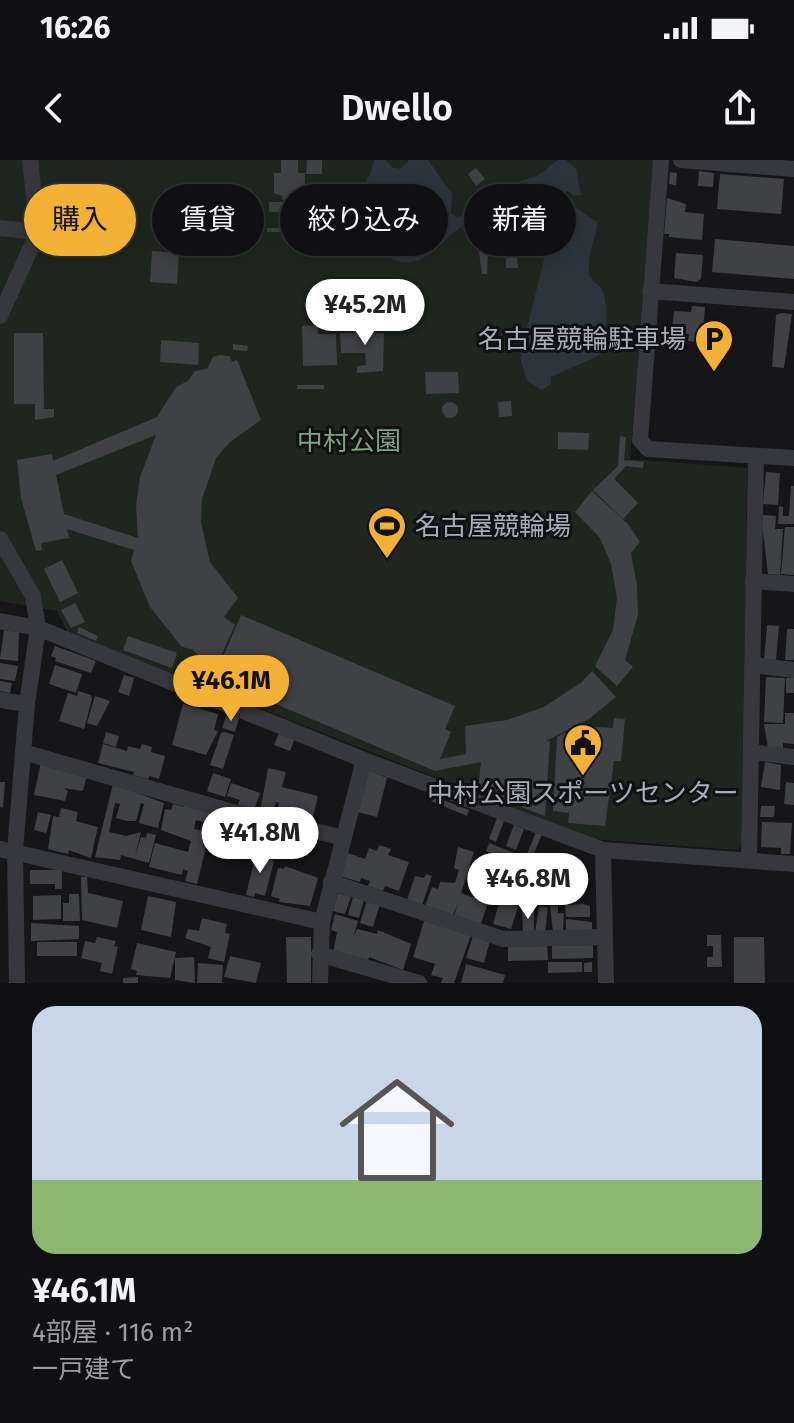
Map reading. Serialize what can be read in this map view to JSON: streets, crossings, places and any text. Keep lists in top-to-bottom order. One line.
{"parks":["中村公園"],"places":{"parking":["名古屋競輪駐車場"],"sports":["名古屋競輪場"],"public building":["中村公園スポーツセンター"]},"page":{"status":"16:26","header":"Dwello","chip":["購入","賃貸","絞り込み","新着"],"price":["¥45.2M","¥46.1M","¥41.8M","¥46.8M"],"list":[{"name":"¥46.1M","note":"4部屋 · 116 m² · 一戸建て"}]}}
